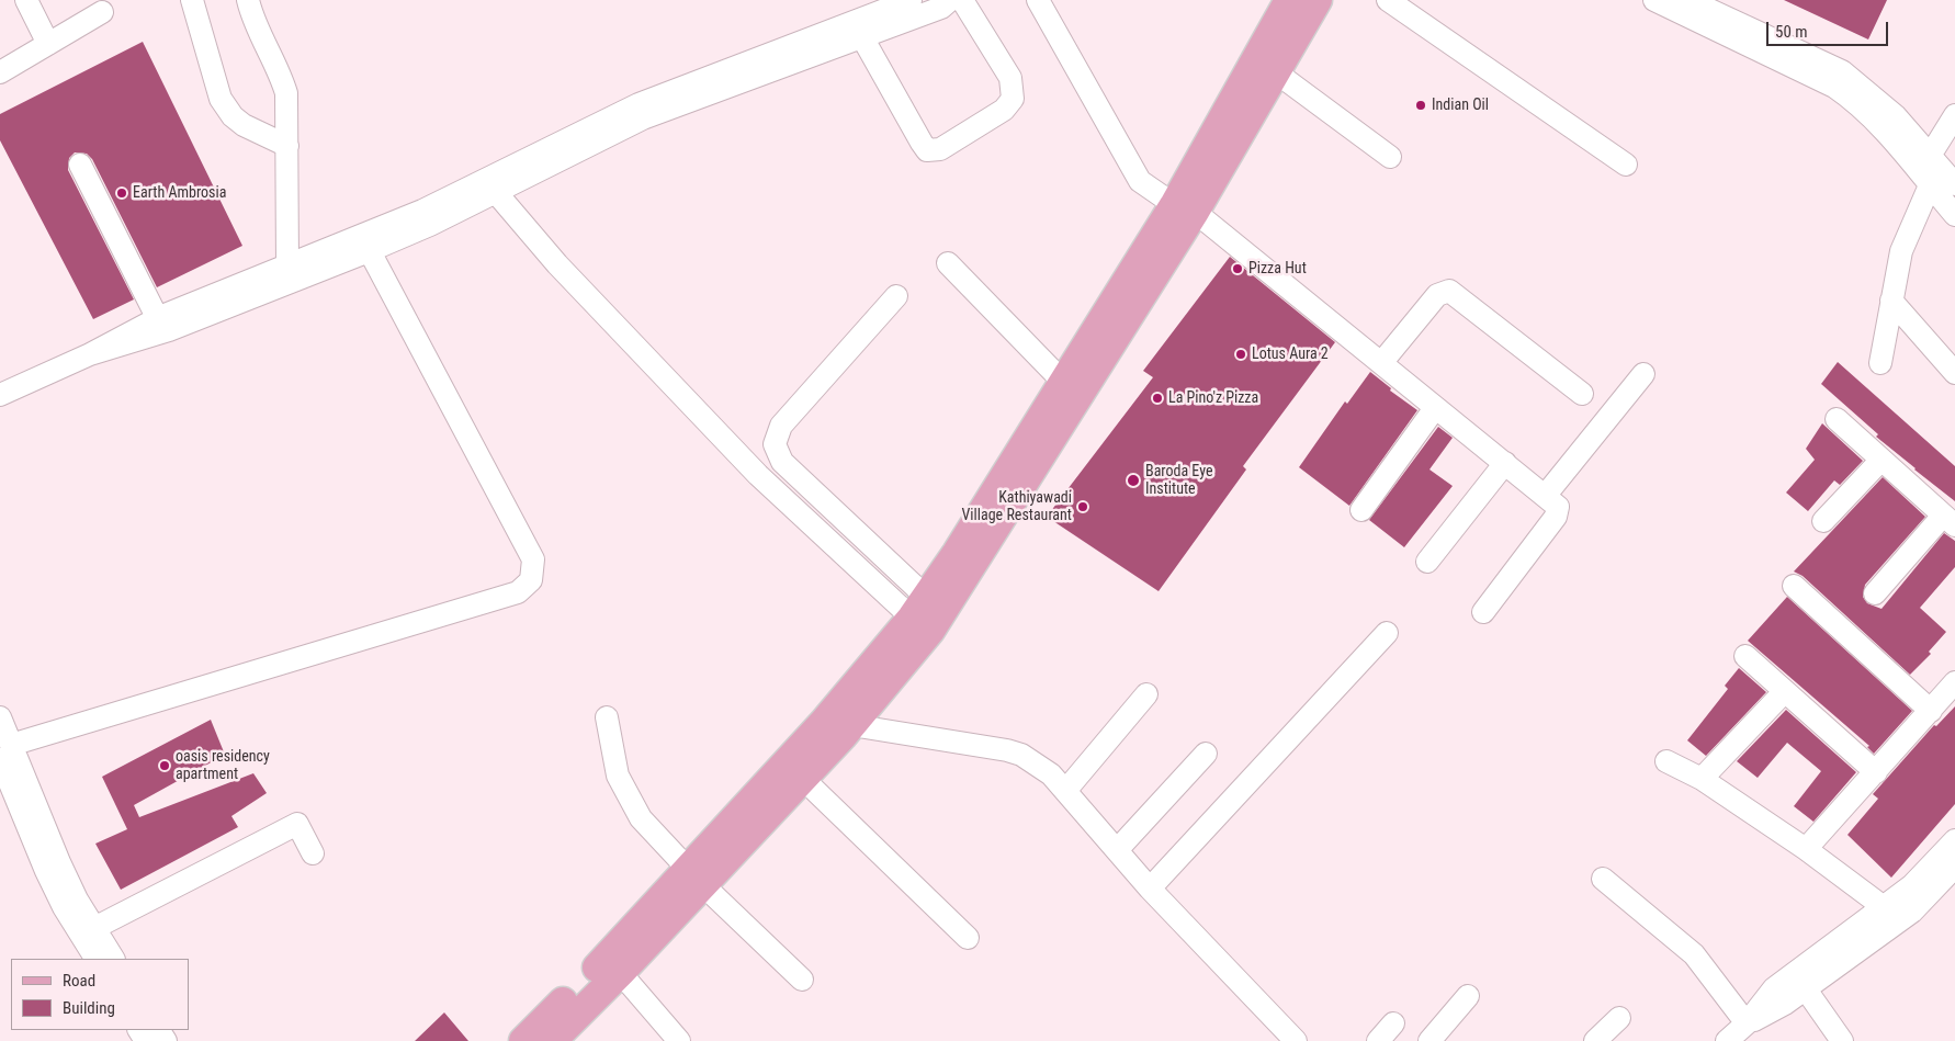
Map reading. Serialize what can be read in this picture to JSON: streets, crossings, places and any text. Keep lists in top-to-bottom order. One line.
{"places":["Indian Oil","Earth Ambrosia","Pizza Hut","Lotus Aura 2","La Pino'z Pizza","Baroda Eye Institute","Kathiyawadi Village Restaurant","oasis residency apartment"],"legend":["Road","Building"],"scale_bar":"50 m"}
